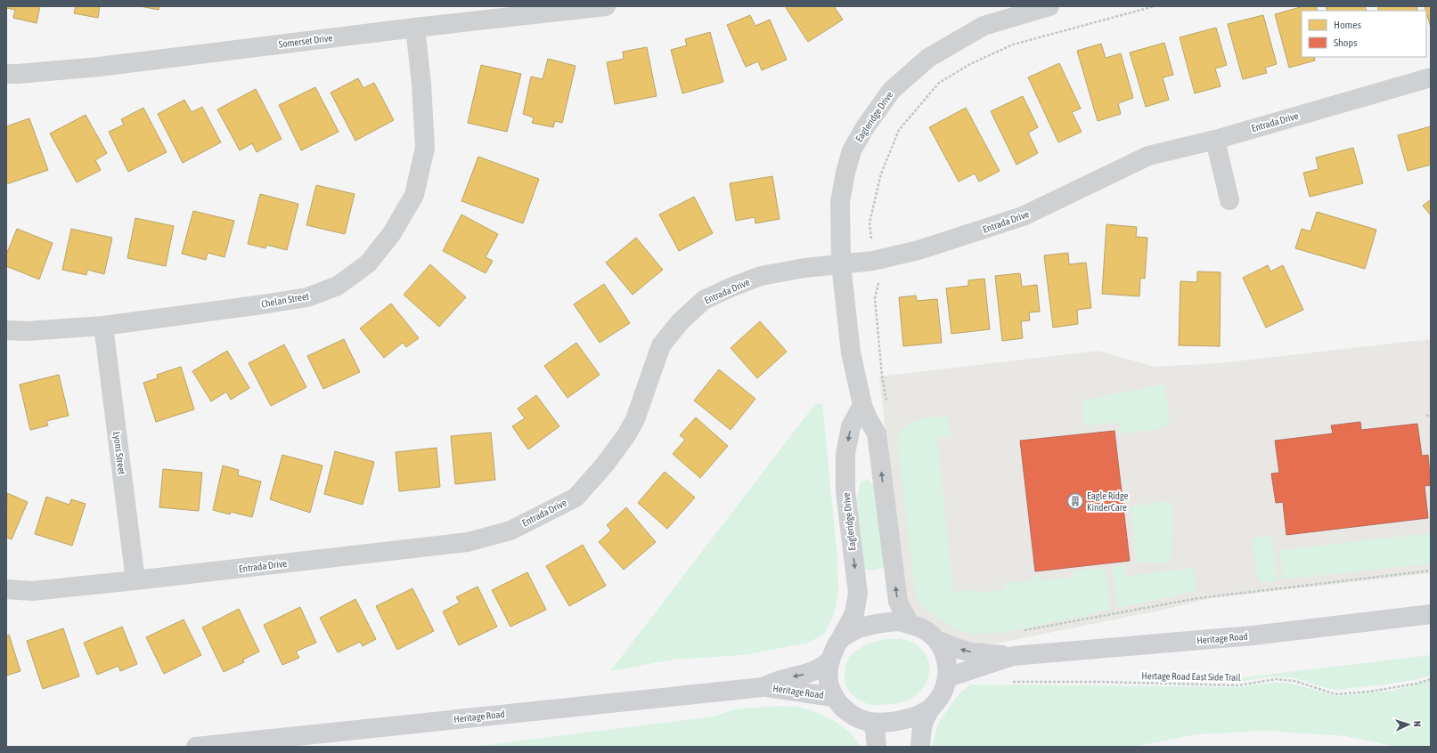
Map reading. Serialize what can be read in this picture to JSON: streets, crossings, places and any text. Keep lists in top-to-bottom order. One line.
{"streets":{"main road":["Heritage Road"],"street":["Somerset Drive","Eagleridge Drive","Entrada Drive","Chelan Street","Lyons Street"],"path":["Hertage Road East Side Trail"]},"crossings":[["Somerset Drive","Chelan Street"],["Eagleridge Drive","Entrada Drive"],["Eagleridge Drive","Heritage Road"],["Entrada Drive","Lyons Street"],["Chelan Street","Lyons Street"]],"places":{"building":["Eagle Ridge KinderCare"]},"legend":["Homes","Shops"],"north":"right"}
